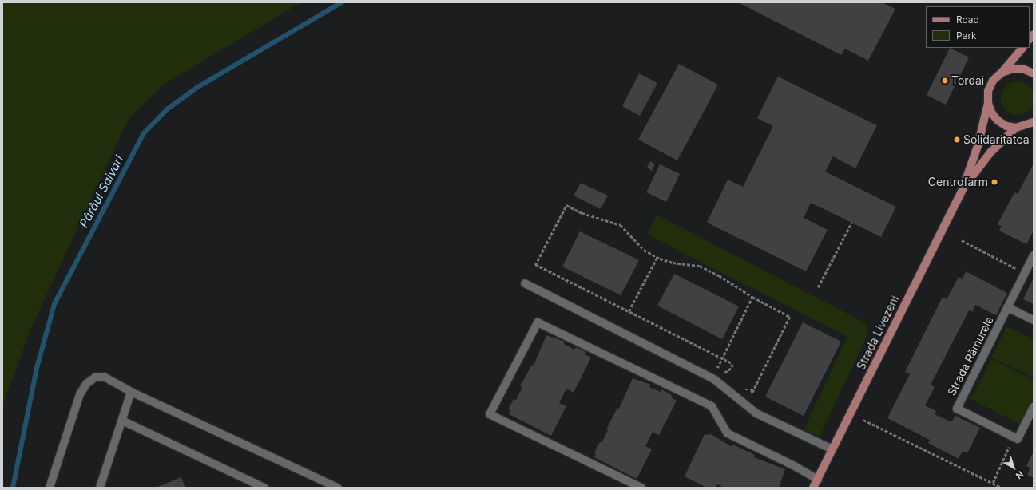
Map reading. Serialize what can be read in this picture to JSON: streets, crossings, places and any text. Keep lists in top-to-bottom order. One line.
{"streets":{"main road":["Strada Livezeni"],"lane":["Strada Rămurele"]},"water":["Pârâul Saivari"],"places":["Tordai","Solidaritatea","Centrofarm"],"legend":["Road","Park"],"north":"bottom right"}
